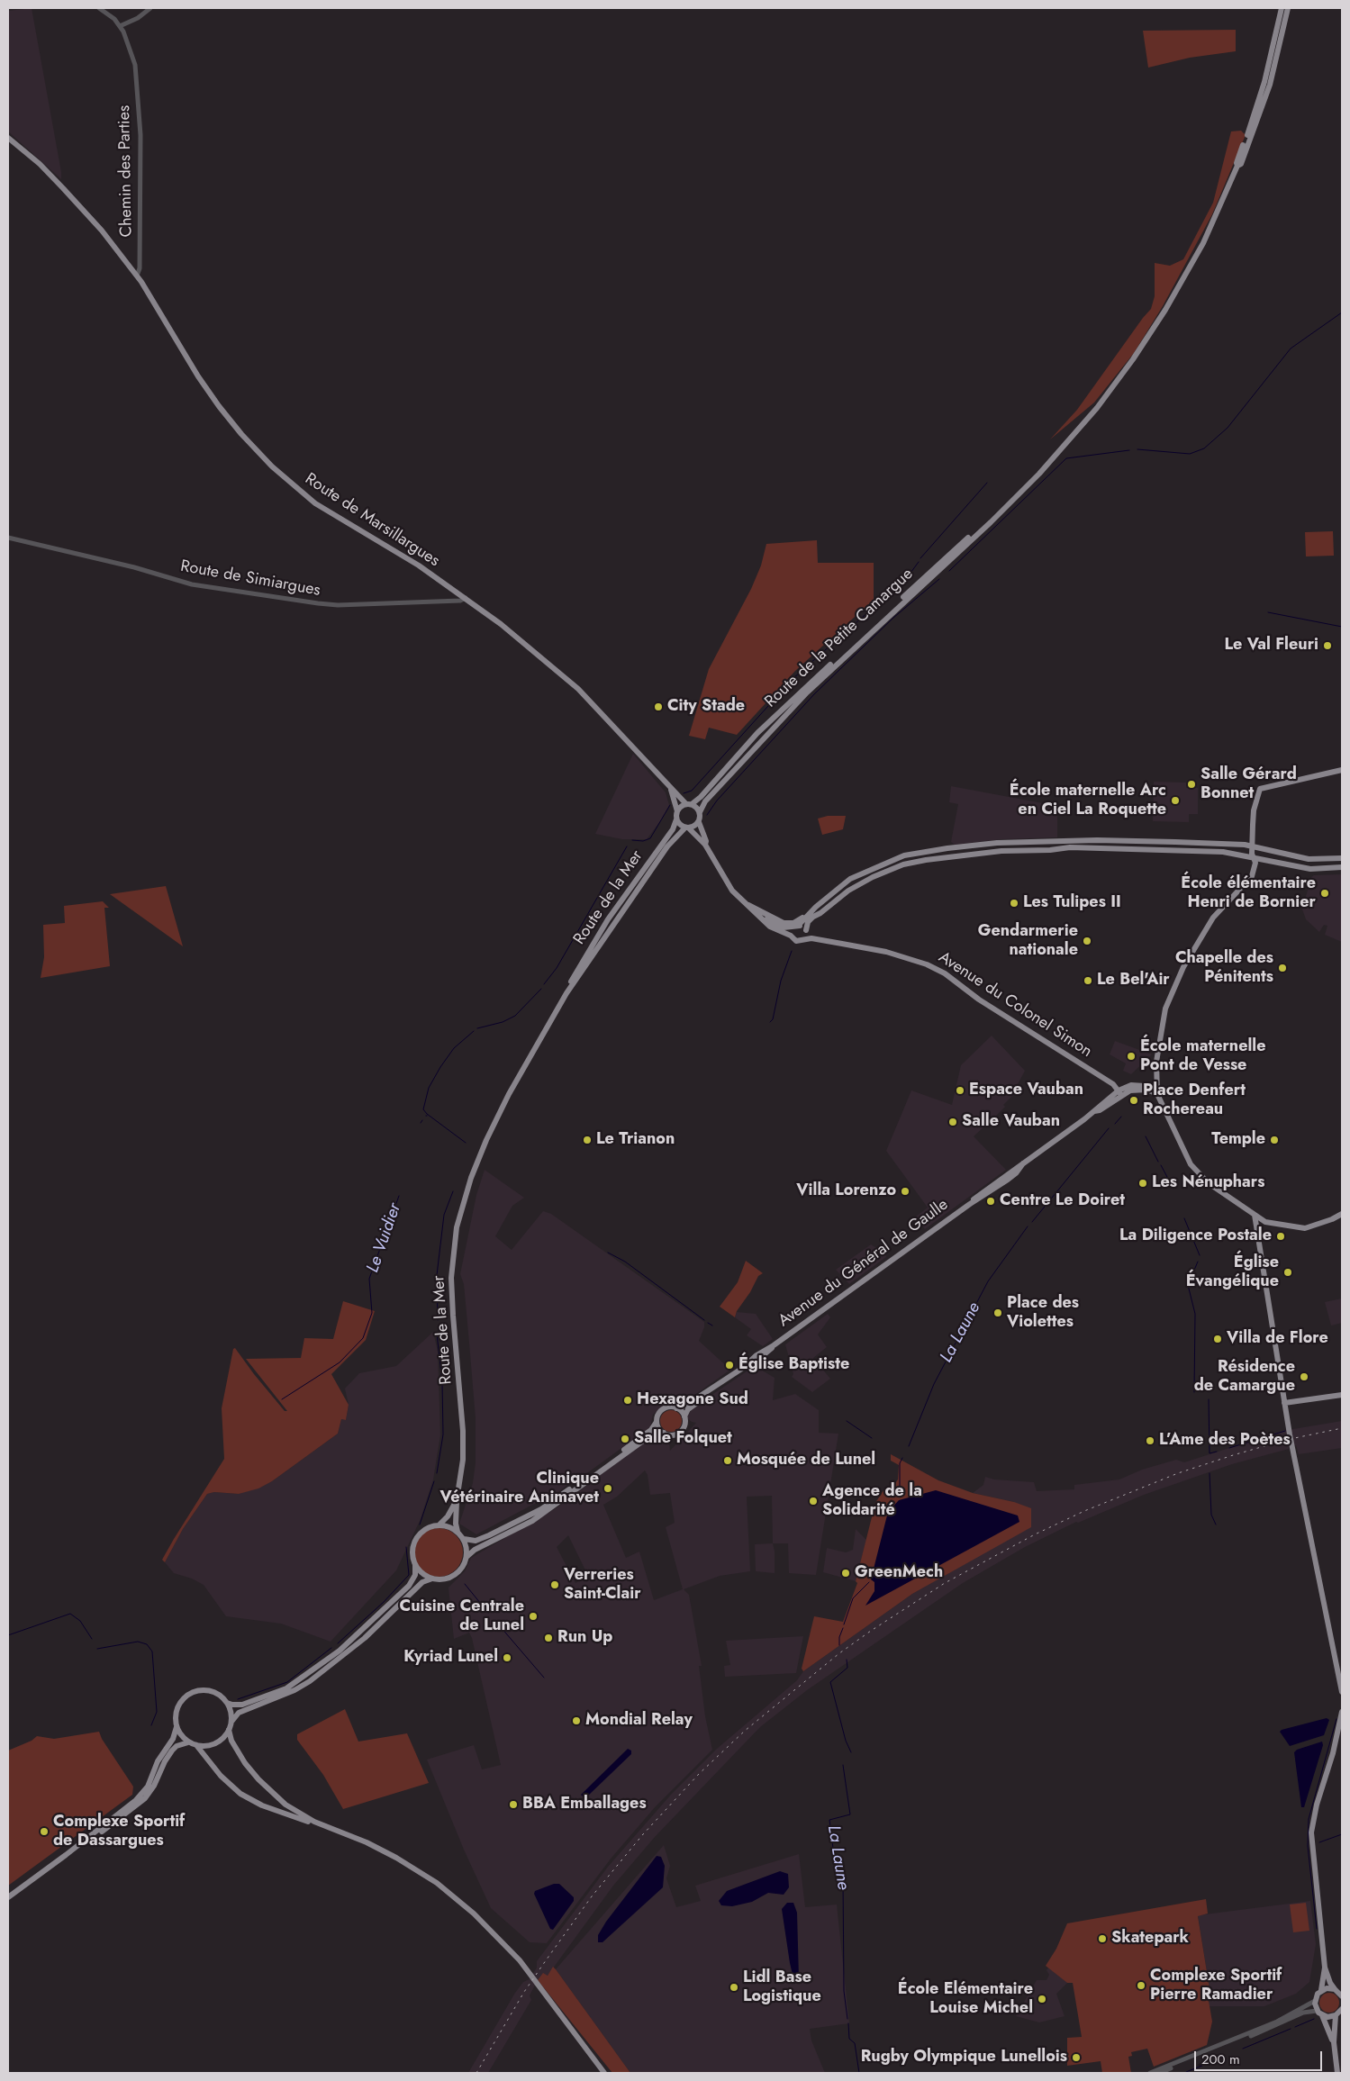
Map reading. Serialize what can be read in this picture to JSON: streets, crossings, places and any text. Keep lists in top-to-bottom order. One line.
{"streets":{"main road":["Route de Marsillargues","Route de la Petite Camargue","Route de la Mer","Avenue du Colonel Simon","Avenue du Général de Gaulle"],"street":["Chemin des Parties","Route de Simiargues"]},"crossings":[["Chemin des Parties","Route de Marsillargues"],["Route de Marsillargues","Route de Simiargues"],["Route de Marsillargues","Route de la Petite Camargue"],["Route de Marsillargues","Route de la Mer"],["Route de la Petite Camargue","Route de la Mer"],["Avenue du Colonel Simon","Avenue du Général de Gaulle"]],"water":["Le Vuidier","La Laune"],"places":["Le Val Fleuri","City Stade","Salle Gérard Bonnet","École maternelle Arc en Ciel La Roquette","École élémentaire Henri de Bornier","Les Tulipes II","Gendarmerie nationale","Chapelle des Pénitents","Le Bel'Air","École maternelle Pont de Vesse","Espace Vauban","Place Denfert Rochereau","Salle Vauban","Le Trianon","Temple","Les Nénuphars","Villa Lorenzo","Centre Le Doiret","La Diligence Postale","Église Évangélique","Place des Violettes","Villa de Flore","Église Baptiste","Résidence de Camargue","Hexagone Sud","Salle Folquet","L’Ame des Poètes","Mosquée de Lunel","Clinique Vétérinaire Animavet","Agence de la Solidarité","GreenMech","Verreries Saint-Clair","Cuisine Centrale de Lunel","Run Up","Kyriad Lunel","Mondial Relay","BBA Emballages","Complexe Sportif de Dassargues","Skatepark","Complexe Sportif Pierre Ramadier","Lidl Base Logistique","École Elémentaire Louise Michel","Rugby Olympique Lunellois"],"scale_bar":"200 m"}
